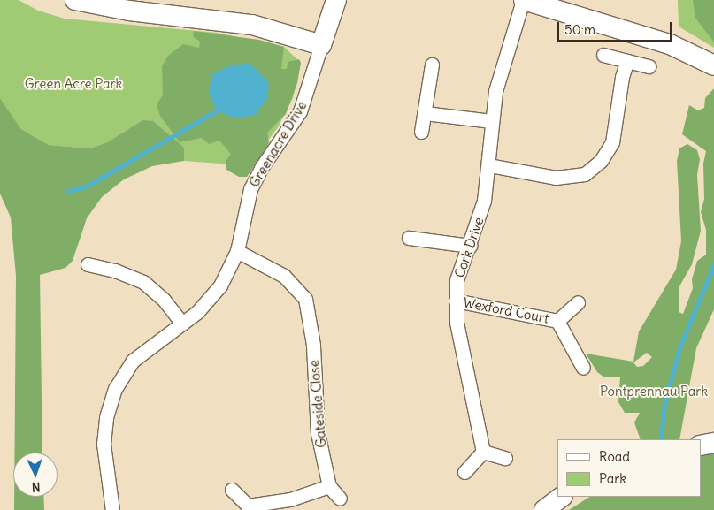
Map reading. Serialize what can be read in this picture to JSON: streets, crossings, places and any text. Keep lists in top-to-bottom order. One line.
{"streets":{"street":["Greenacre Drive","Cork Drive","Wexford Court","Gateside Close"]},"crossings":[["Greenacre Drive","Gateside Close"],["Cork Drive","Wexford Court"]],"parks":["Green Acre Park","Pontprennau Park"],"legend":["Road","Park"],"scale_bar":"50 m","north":"bottom"}
